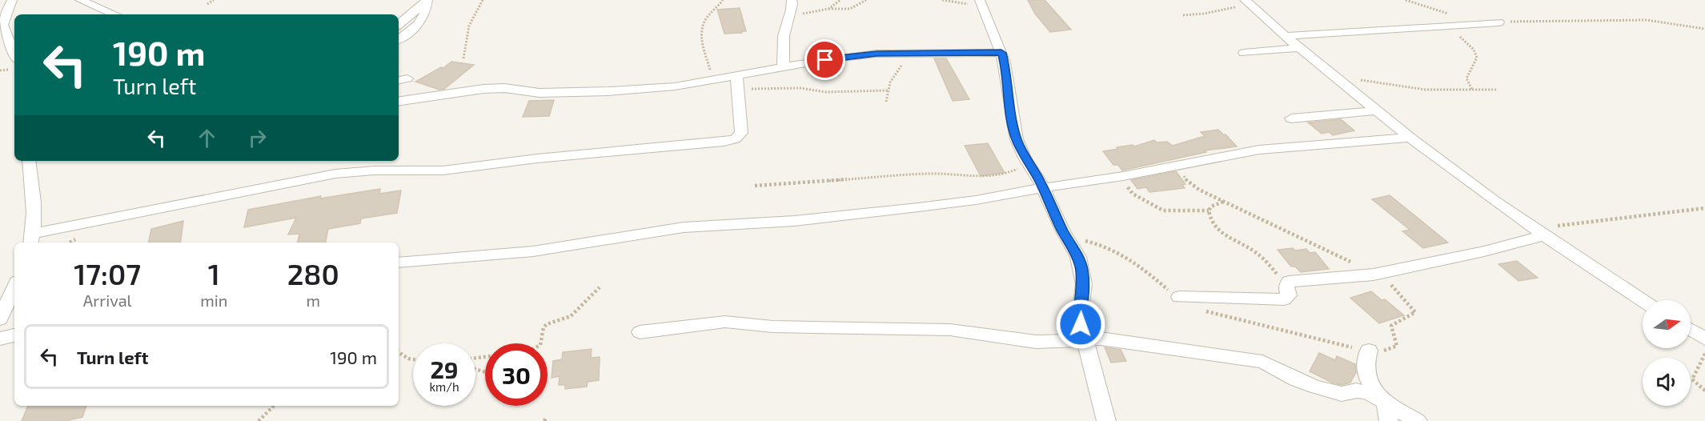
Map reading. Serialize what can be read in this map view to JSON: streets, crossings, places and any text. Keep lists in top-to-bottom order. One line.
{"north":"right","page":{"turn":["190 m","Turn left"],"eta":["17:07","Arrival","1","min","280","m"],"list":[{"name":"Turn left","value":"190 m"}],"speed":"29 km/h","limit":"30"}}
